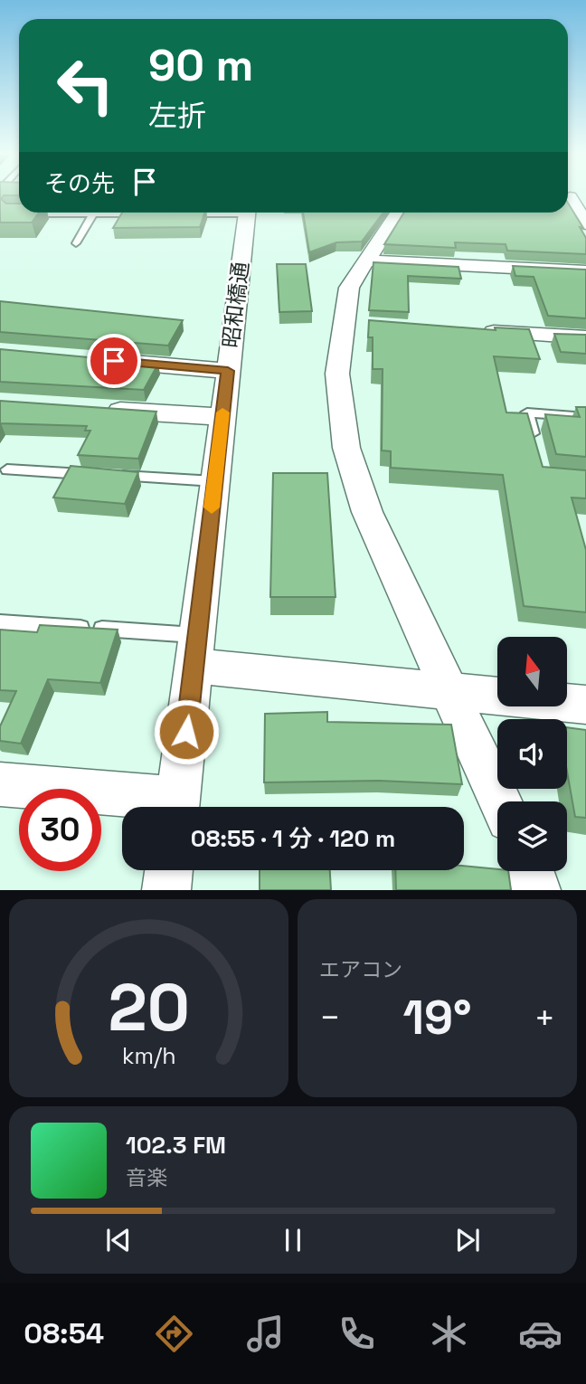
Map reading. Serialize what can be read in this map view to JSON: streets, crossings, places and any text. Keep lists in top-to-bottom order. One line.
{"streets":{"street":["昭和橋通"]},"north":"top","page":{"turn":["90 m","左折"],"then":"その先","limit":"30","trip":"08:55 · 1 分 · 120 m","tile":"エアコン","heat":["−","19°","+"],"song":["102.3 FM","音楽"],"tabs":"08:54","gauge":["20","km/h"]}}
